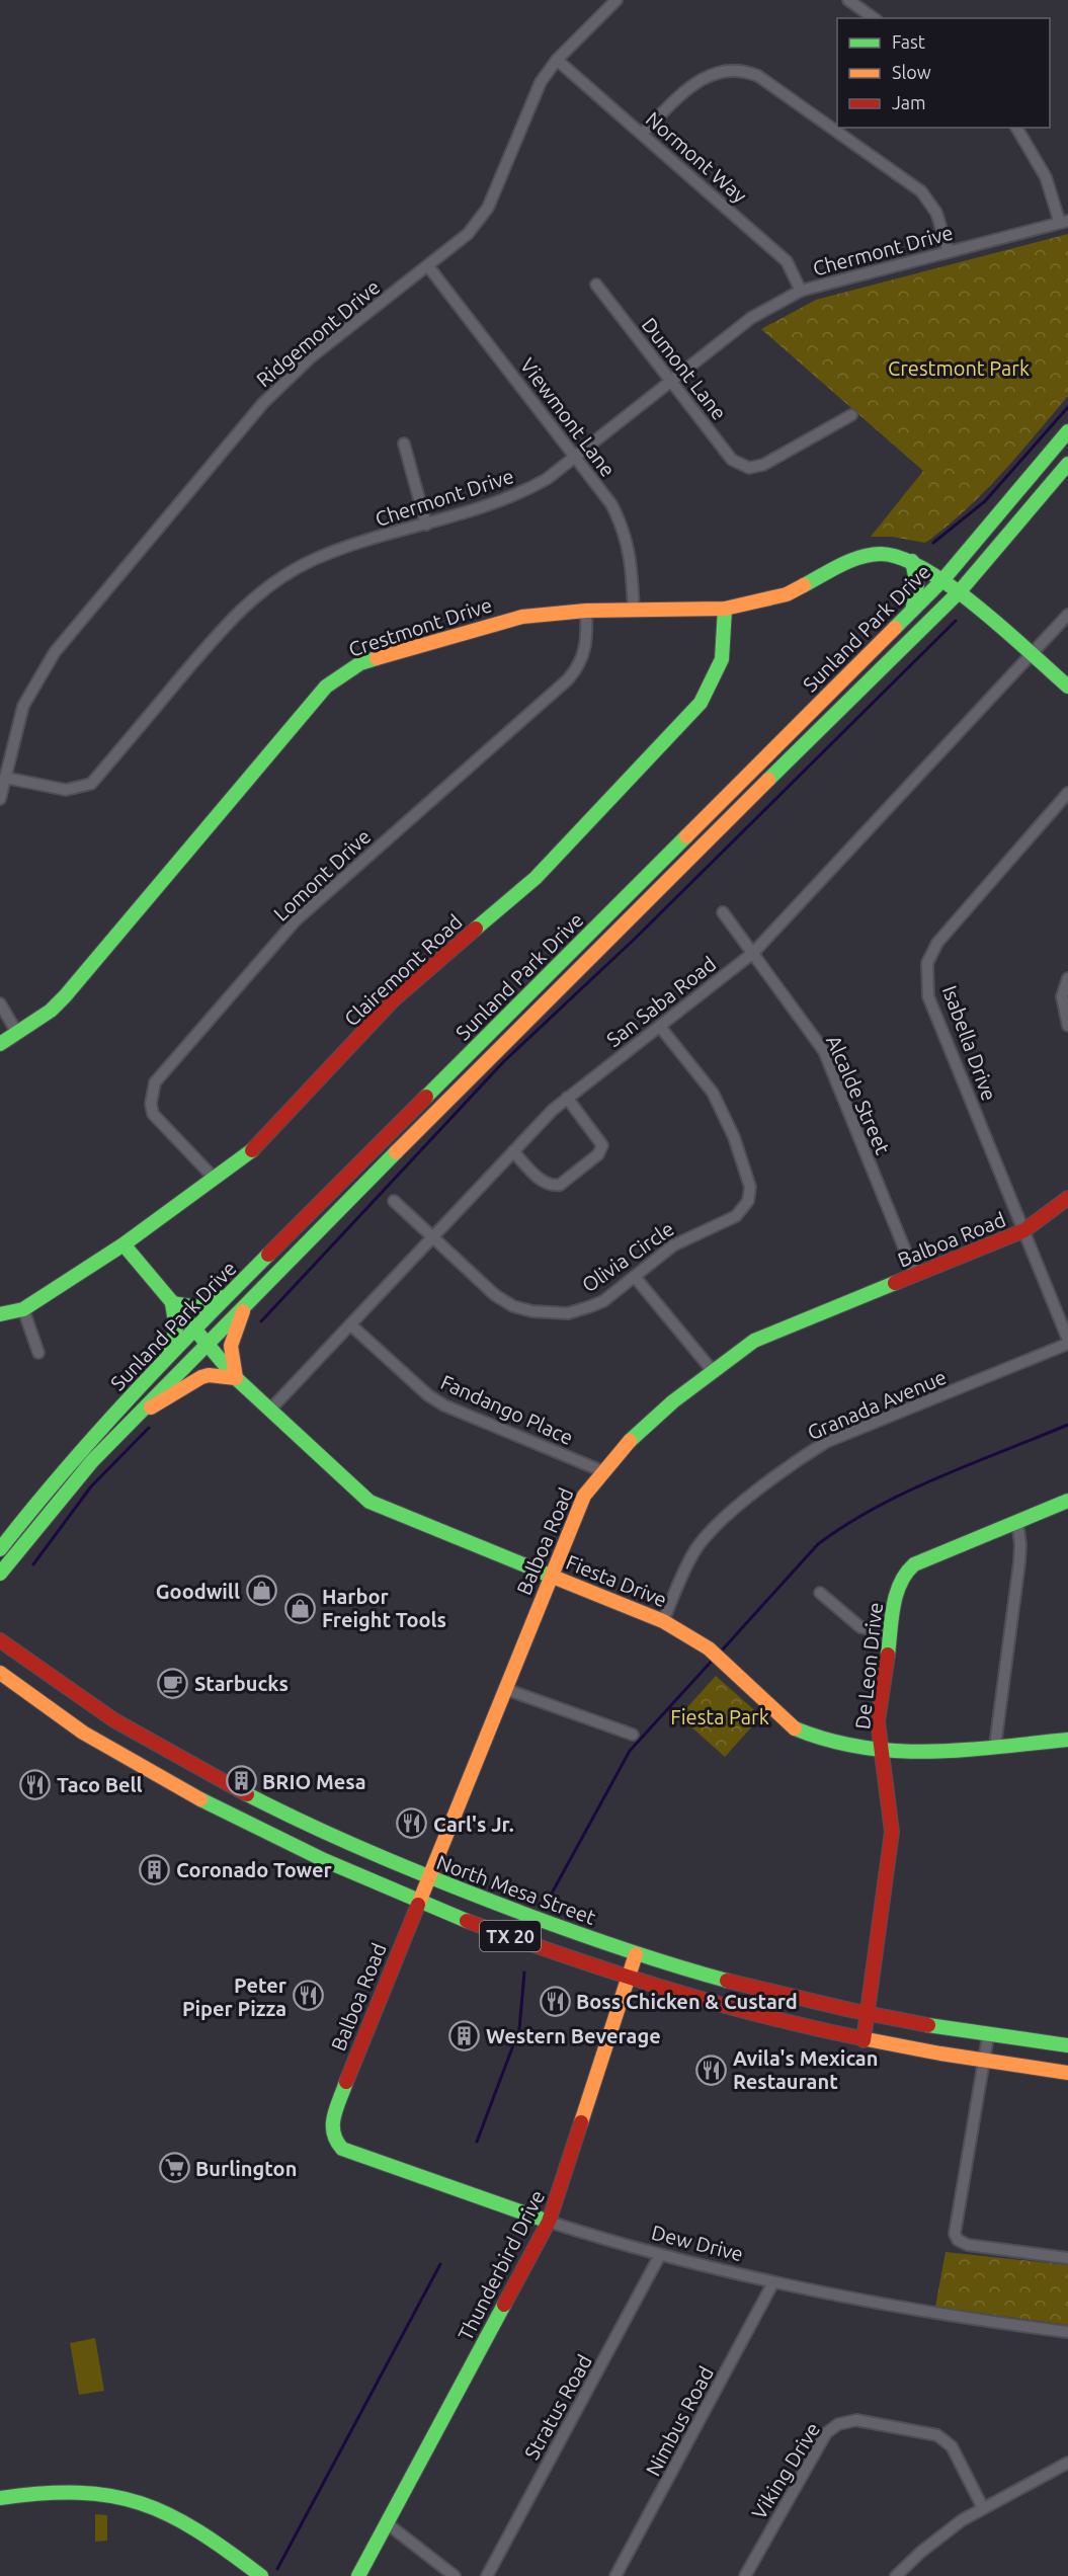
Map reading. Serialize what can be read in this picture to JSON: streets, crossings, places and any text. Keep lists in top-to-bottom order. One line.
{"streets":{"street":["Normont Way","Chermont Drive","Ridgemont Drive","Dumont Lane","Viewmont Lane","Crestmont Drive","Sunland Park Drive","Lomont Drive","Clairemont Road","San Saba Road","Isabella Drive","Alcalde Street","Balboa Road","Olivia Circle","Granada Avenue","Fandango Place","Fiesta Drive","De Leon Drive","North Mesa Street","TX 20","Dew Drive","Thunderbird Drive","Stratus Road","Nimbus Road","Viking Drive"]},"crossings":[["Normont Way","Chermont Drive"],["Normont Way","Ridgemont Drive"],["Chermont Drive","Ridgemont Drive"],["Chermont Drive","Dumont Lane"],["Chermont Drive","Viewmont Lane"],["Ridgemont Drive","Viewmont Lane"],["Viewmont Lane","Crestmont Drive"],["Crestmont Drive","Sunland Park Drive"],["Crestmont Drive","Lomont Drive"],["Crestmont Drive","Clairemont Road"],["Crestmont Drive","San Saba Road"],["Sunland Park Drive","Fiesta Drive"],["Lomont Drive","Clairemont Road"],["Clairemont Road","Fiesta Drive"],["San Saba Road","Alcalde Street"],["San Saba Road","Olivia Circle"],["San Saba Road","Fandango Place"],["San Saba Road","Fiesta Drive"],["Isabella Drive","Balboa Road"],["Isabella Drive","Granada Avenue"],["Alcalde Street","Balboa Road"],["Balboa Road","Fandango Place"],["Balboa Road","Fiesta Drive"],["Balboa Road","North Mesa Street"],["Balboa Road","TX 20"],["Balboa Road","Dew Drive"],["Granada Avenue","Fiesta Drive"],["Fiesta Drive","De Leon Drive"],["De Leon Drive","North Mesa Street"],["De Leon Drive","TX 20"],["North Mesa Street","Thunderbird Drive"],["TX 20","Thunderbird Drive"],["Dew Drive","Thunderbird Drive"],["Dew Drive","Stratus Road"],["Dew Drive","Nimbus Road"]],"parks":["Crestmont Park","Fiesta Park"],"places":{"shop":["Goodwill","Harbor Freight Tools"],"cafe":["Starbucks"],"building":["BRIO Mesa","Coronado Tower","Western Beverage"],"restaurant":["Taco Bell","Carl's Jr.","Peter Piper Pizza","Boss Chicken & Custard","Avila's Mexican Restaurant"],"supermarket":["Burlington"]},"legend":["Fast","Slow","Jam"]}
